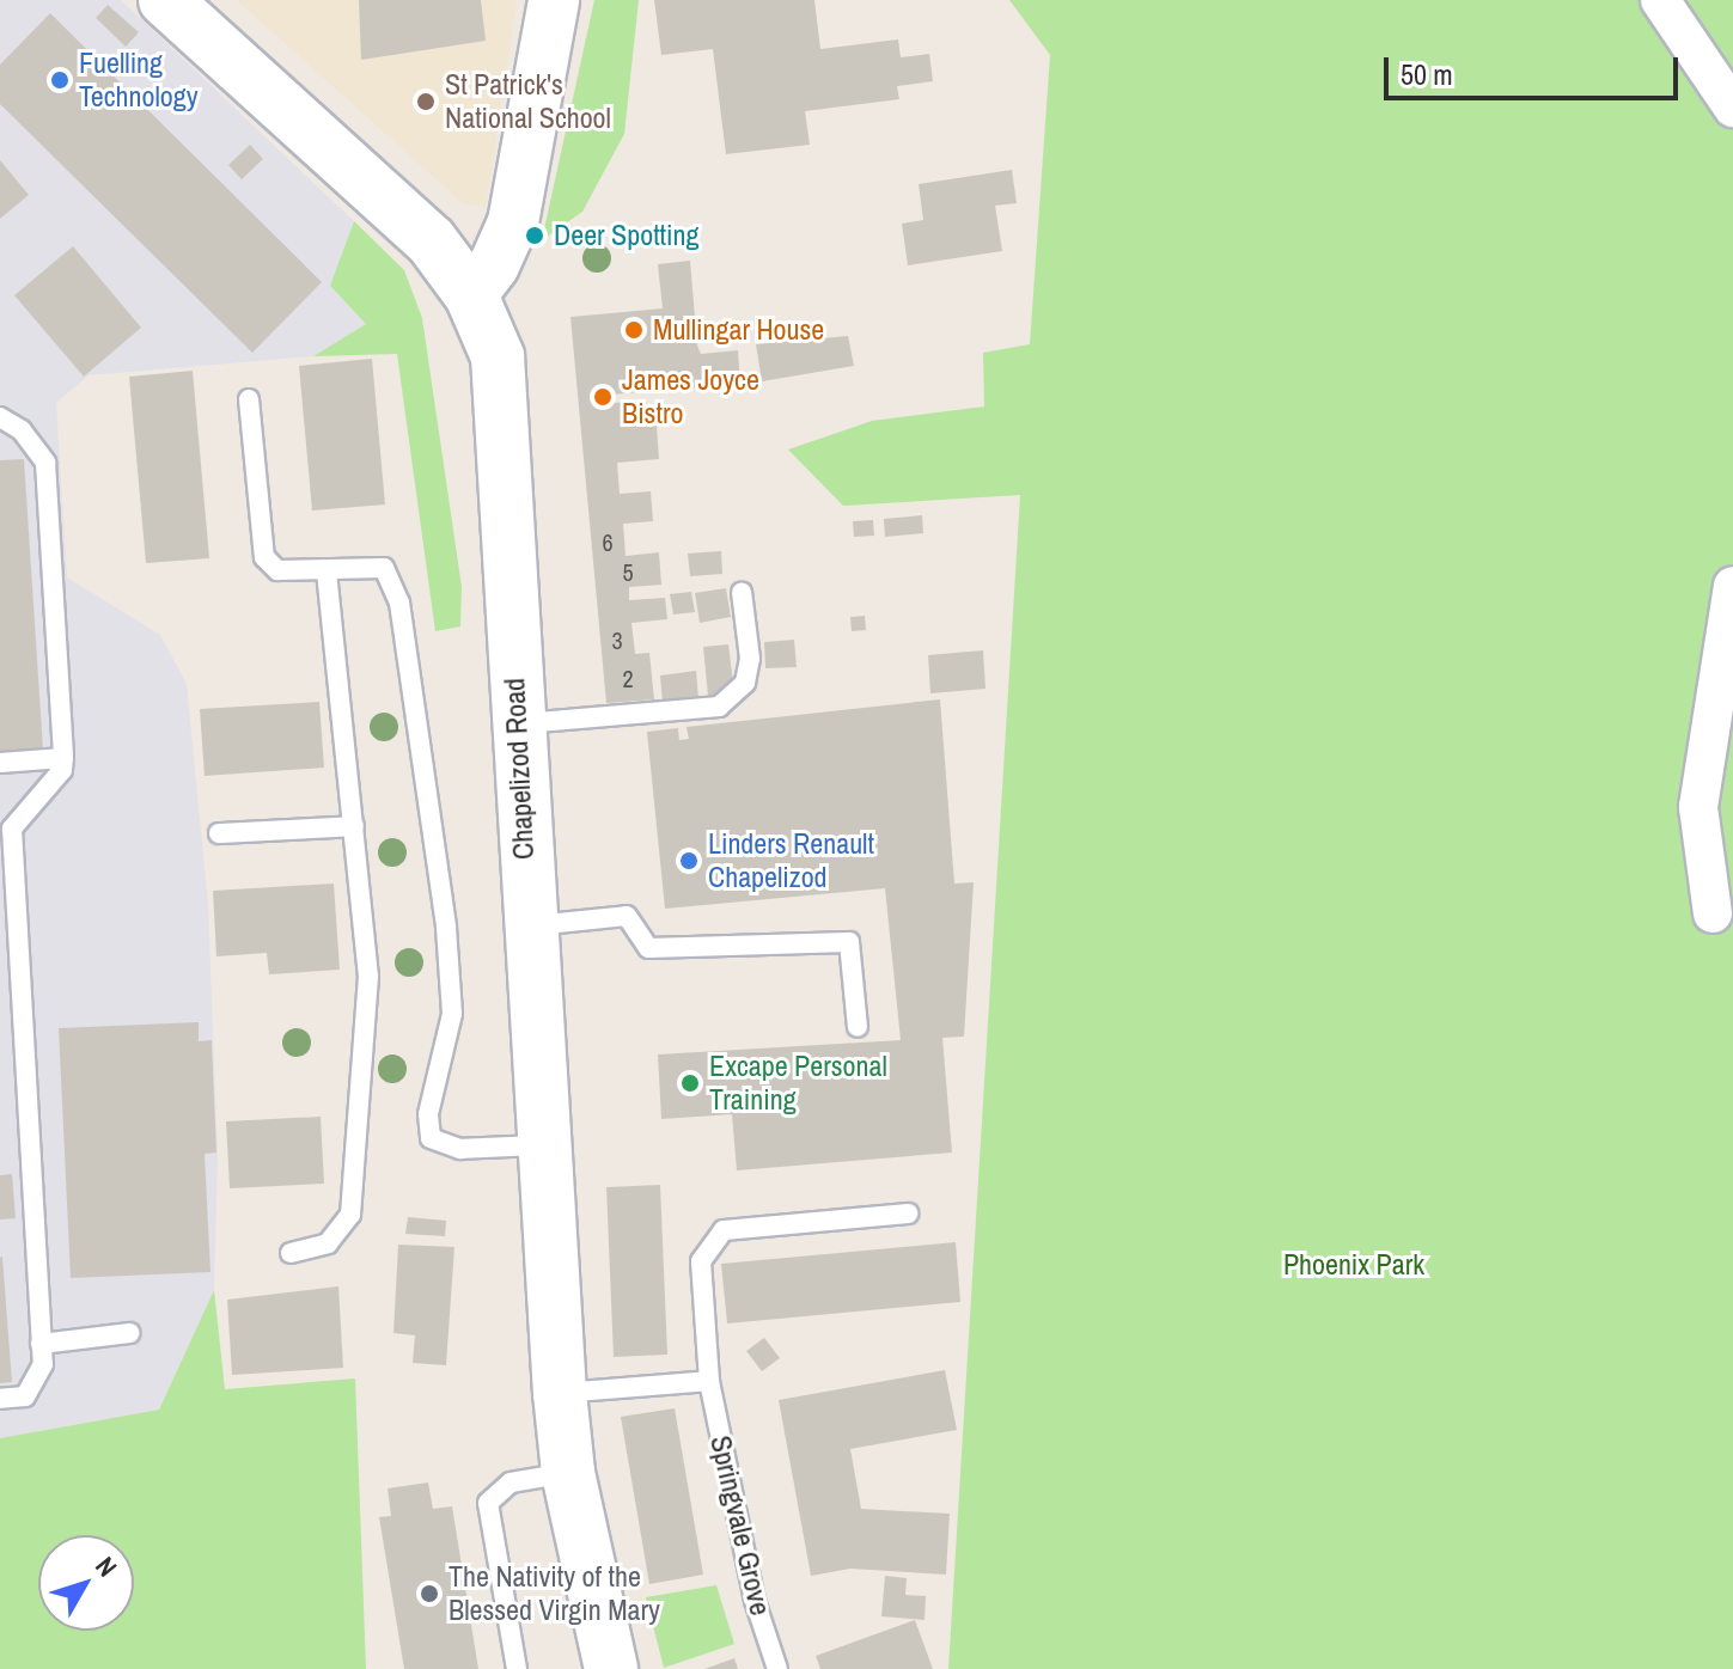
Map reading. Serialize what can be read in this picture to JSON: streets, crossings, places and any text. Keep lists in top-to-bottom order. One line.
{"streets":{"main road":["Chapelizod Road"],"lane":["Springvale Grove"]},"parks":["Phoenix Park"],"places":["Fuelling Technology","St Patrick's National School","Deer Spotting","Mullingar House","James Joyce Bistro","Linders Renault Chapelizod","Excape Personal Training","The Nativity of the Blessed Virgin Mary"],"house_numbers":["6","5","3","2"],"scale_bar":"50 m","north":"top right"}
